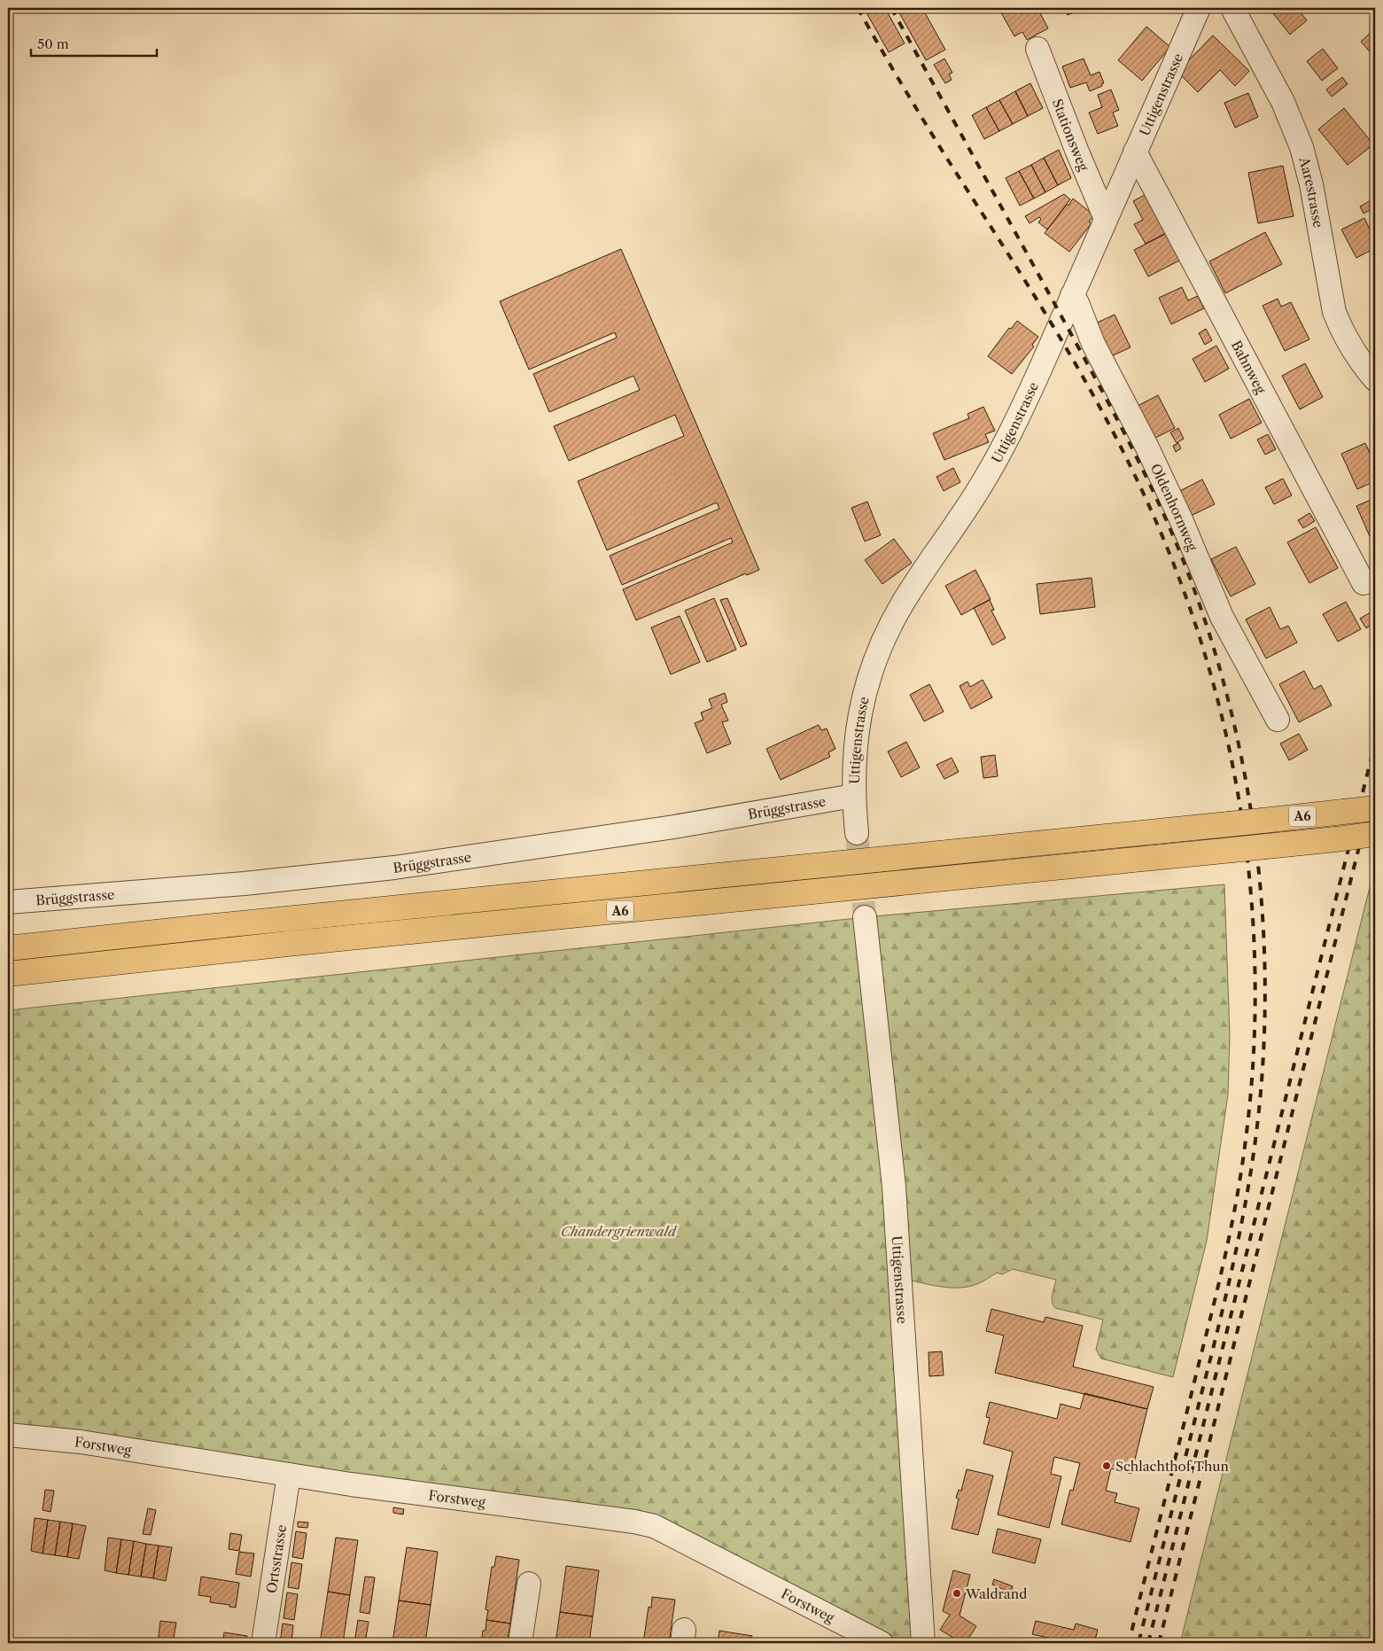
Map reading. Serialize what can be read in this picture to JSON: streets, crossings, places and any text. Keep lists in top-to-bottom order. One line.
{"streets":{"highway":["A6"],"street":["Uttigenstrasse","Stationsweg","Aarestrasse","Bahnweg","Oldenhornweg","Brüggstrasse","Forstweg","Ortsstrasse"]},"crossings":[["Uttigenstrasse","Stationsweg"],["Uttigenstrasse","Bahnweg"],["Uttigenstrasse","Oldenhornweg"],["Uttigenstrasse","Brüggstrasse"],["Forstweg","Ortsstrasse"]],"parks":["Chandergrienwald"],"places":["Schlachthof Thun","Waldrand"],"scale_bar":"50 m"}
